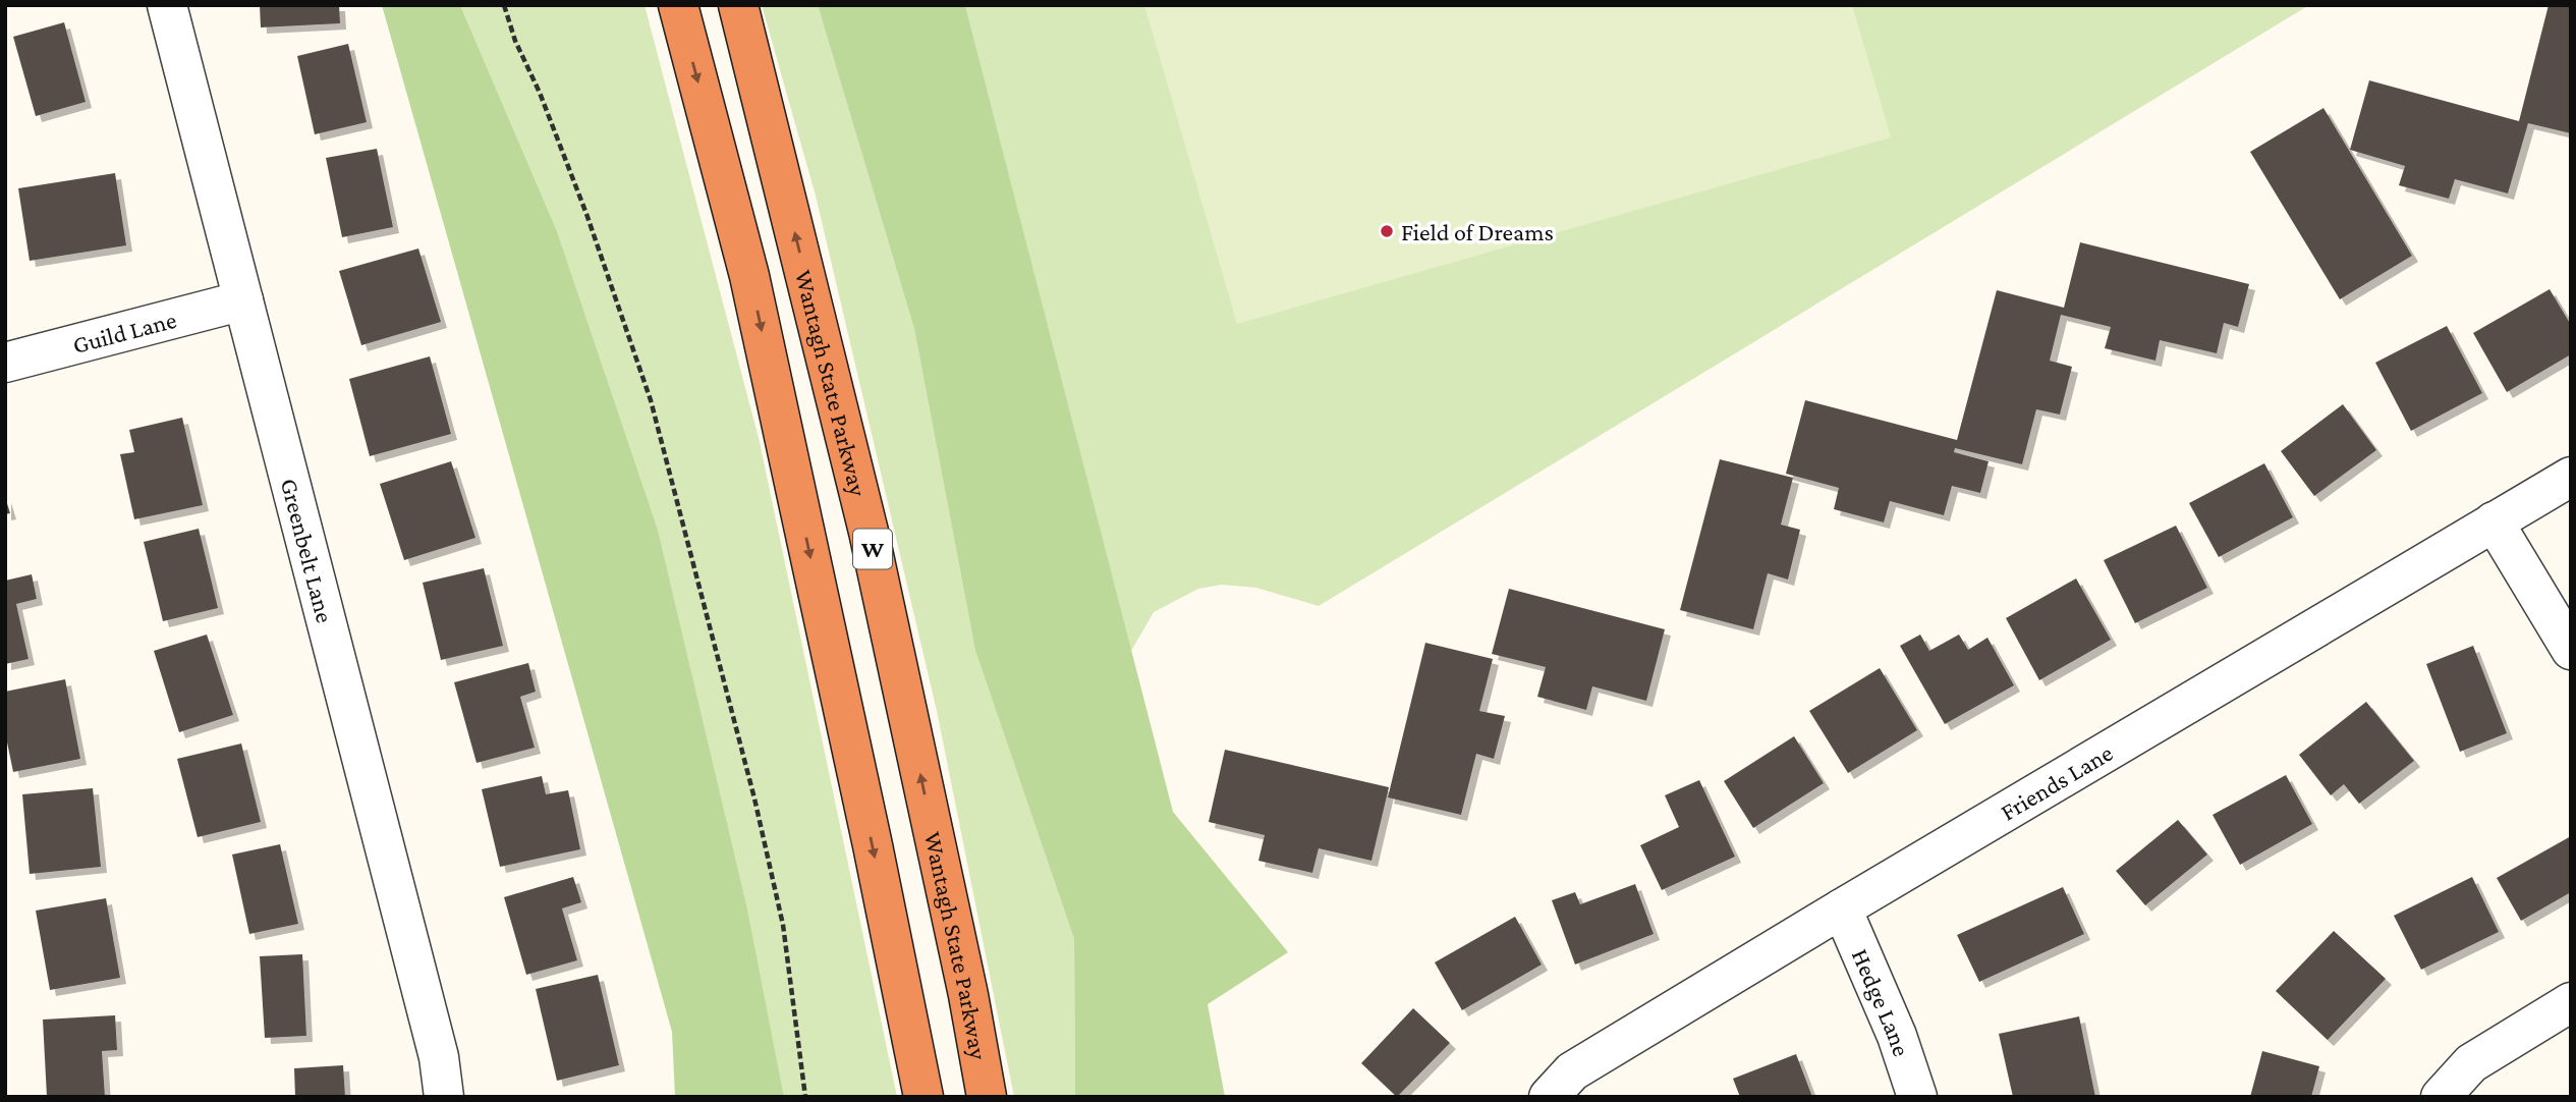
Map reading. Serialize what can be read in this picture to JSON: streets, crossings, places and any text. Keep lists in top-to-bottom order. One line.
{"streets":{"highway":["Wantagh State Parkway","W"],"street":["Guild Lane","Greenbelt Lane","Friends Lane","Hedge Lane"]},"crossings":[["Guild Lane","Greenbelt Lane"],["Friends Lane","Hedge Lane"]],"places":["Field of Dreams"]}
